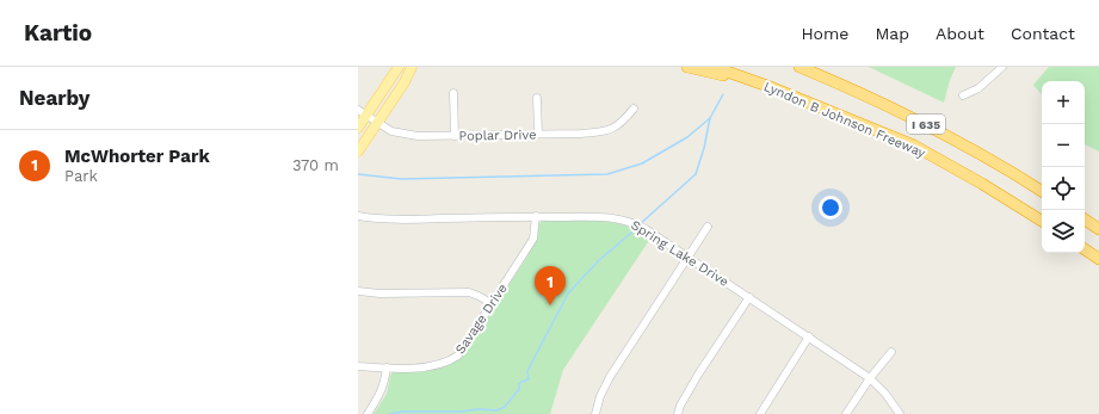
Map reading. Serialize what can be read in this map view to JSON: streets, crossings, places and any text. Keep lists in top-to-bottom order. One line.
{"streets":{"highway":["Lyndon B Johnson Freeway","I 635"],"street":["Poplar Drive","Spring Lake Drive","Savage Drive"]},"crossings":[["Spring Lake Drive","Savage Drive"]],"page":{"header":"Kartio","nav":["Home","Map","About","Contact"],"heading":"Nearby","map_buttons":["+","−"],"list":[{"mark":"1","name":"McWhorter Park","note":"Park","value":"370 m"}],"pins":"1"}}
